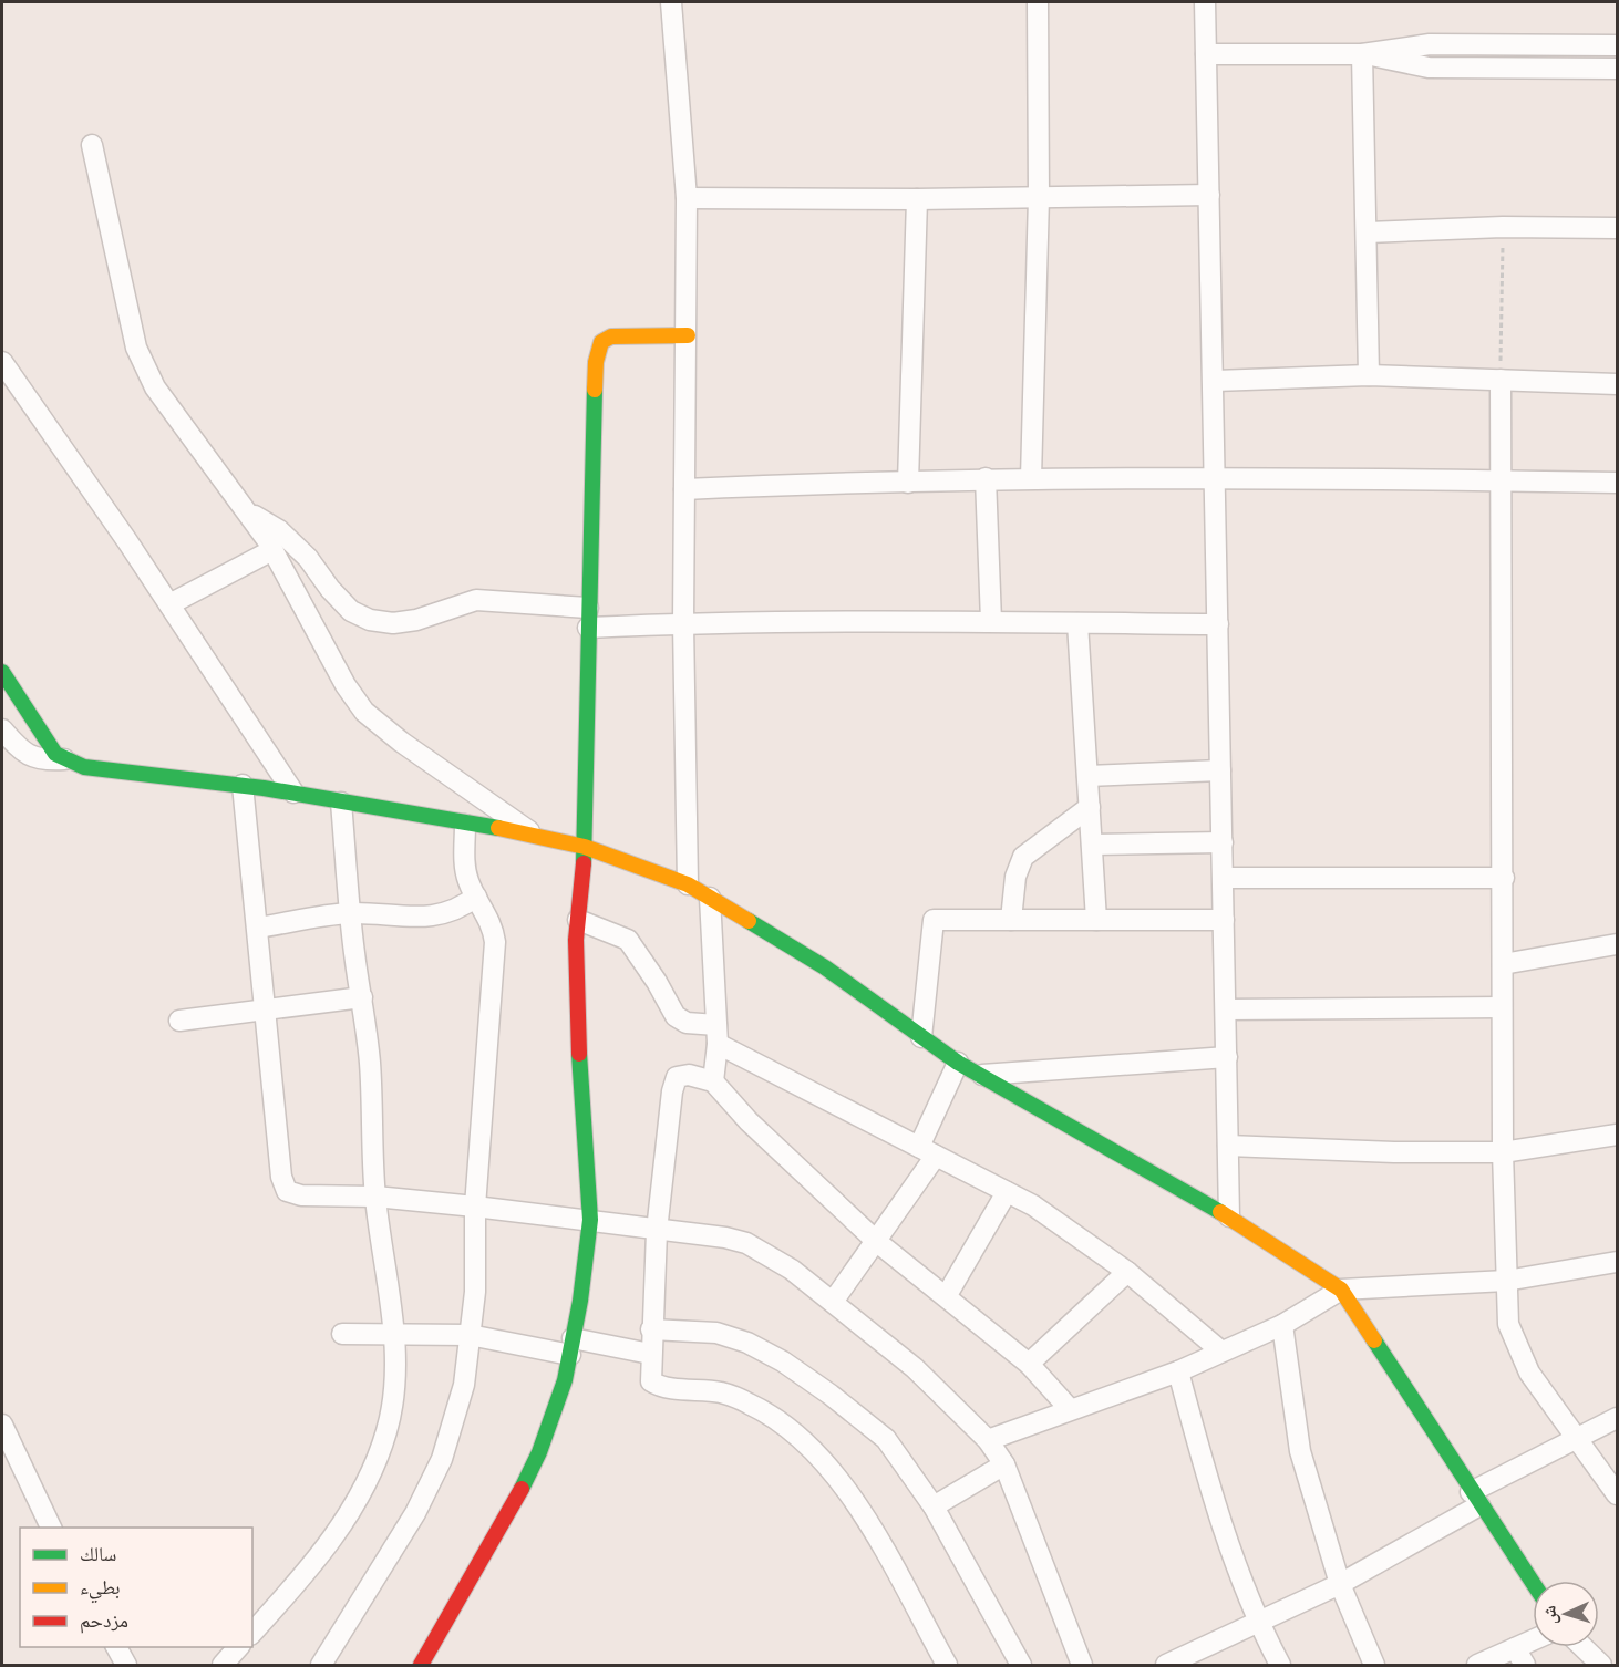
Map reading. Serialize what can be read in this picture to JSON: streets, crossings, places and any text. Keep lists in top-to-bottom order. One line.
{"legend":["سالك","بطيء","مزدحم"],"north":"left"}
